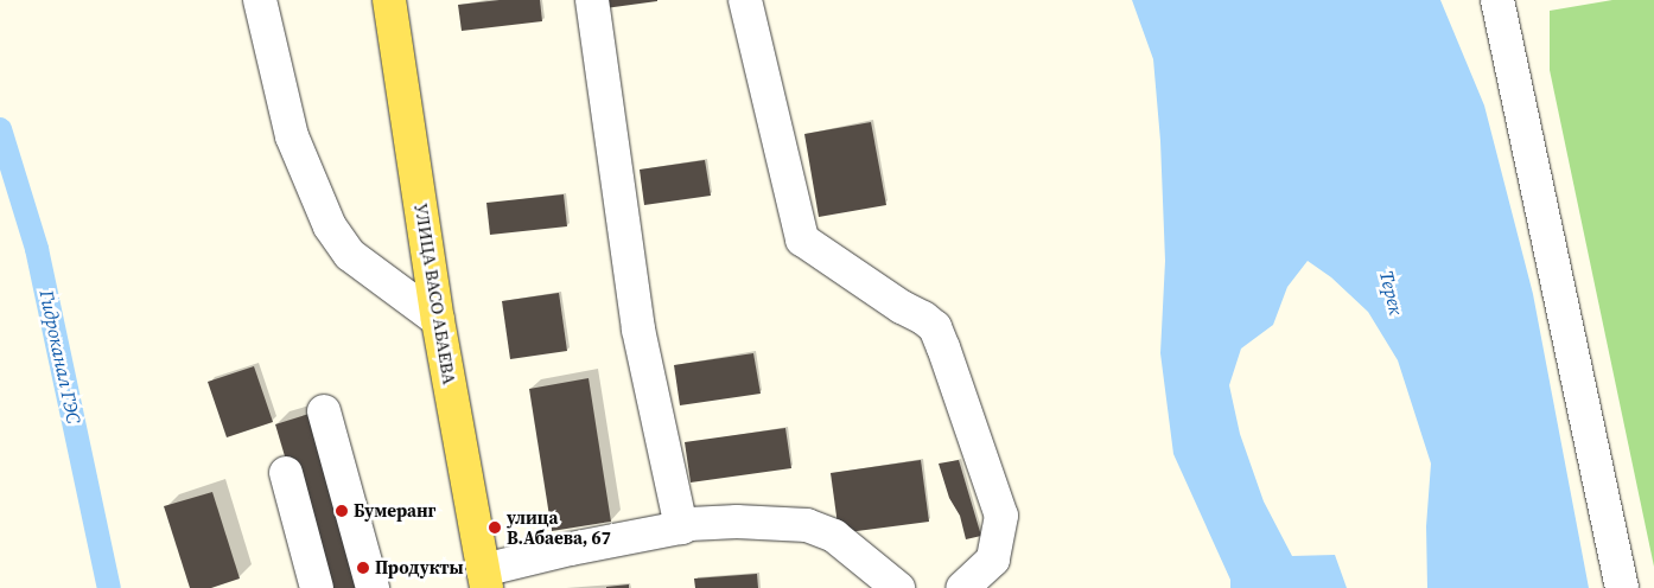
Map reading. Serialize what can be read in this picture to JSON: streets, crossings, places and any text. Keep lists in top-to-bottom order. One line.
{"streets":{"main road":["УЛИЦА ВАСО АБАЕВА"]},"water":["Терек","Гидроканал ГЭС"],"places":["Бумеранг","улица В.Абаева, 67","Продукты"]}
